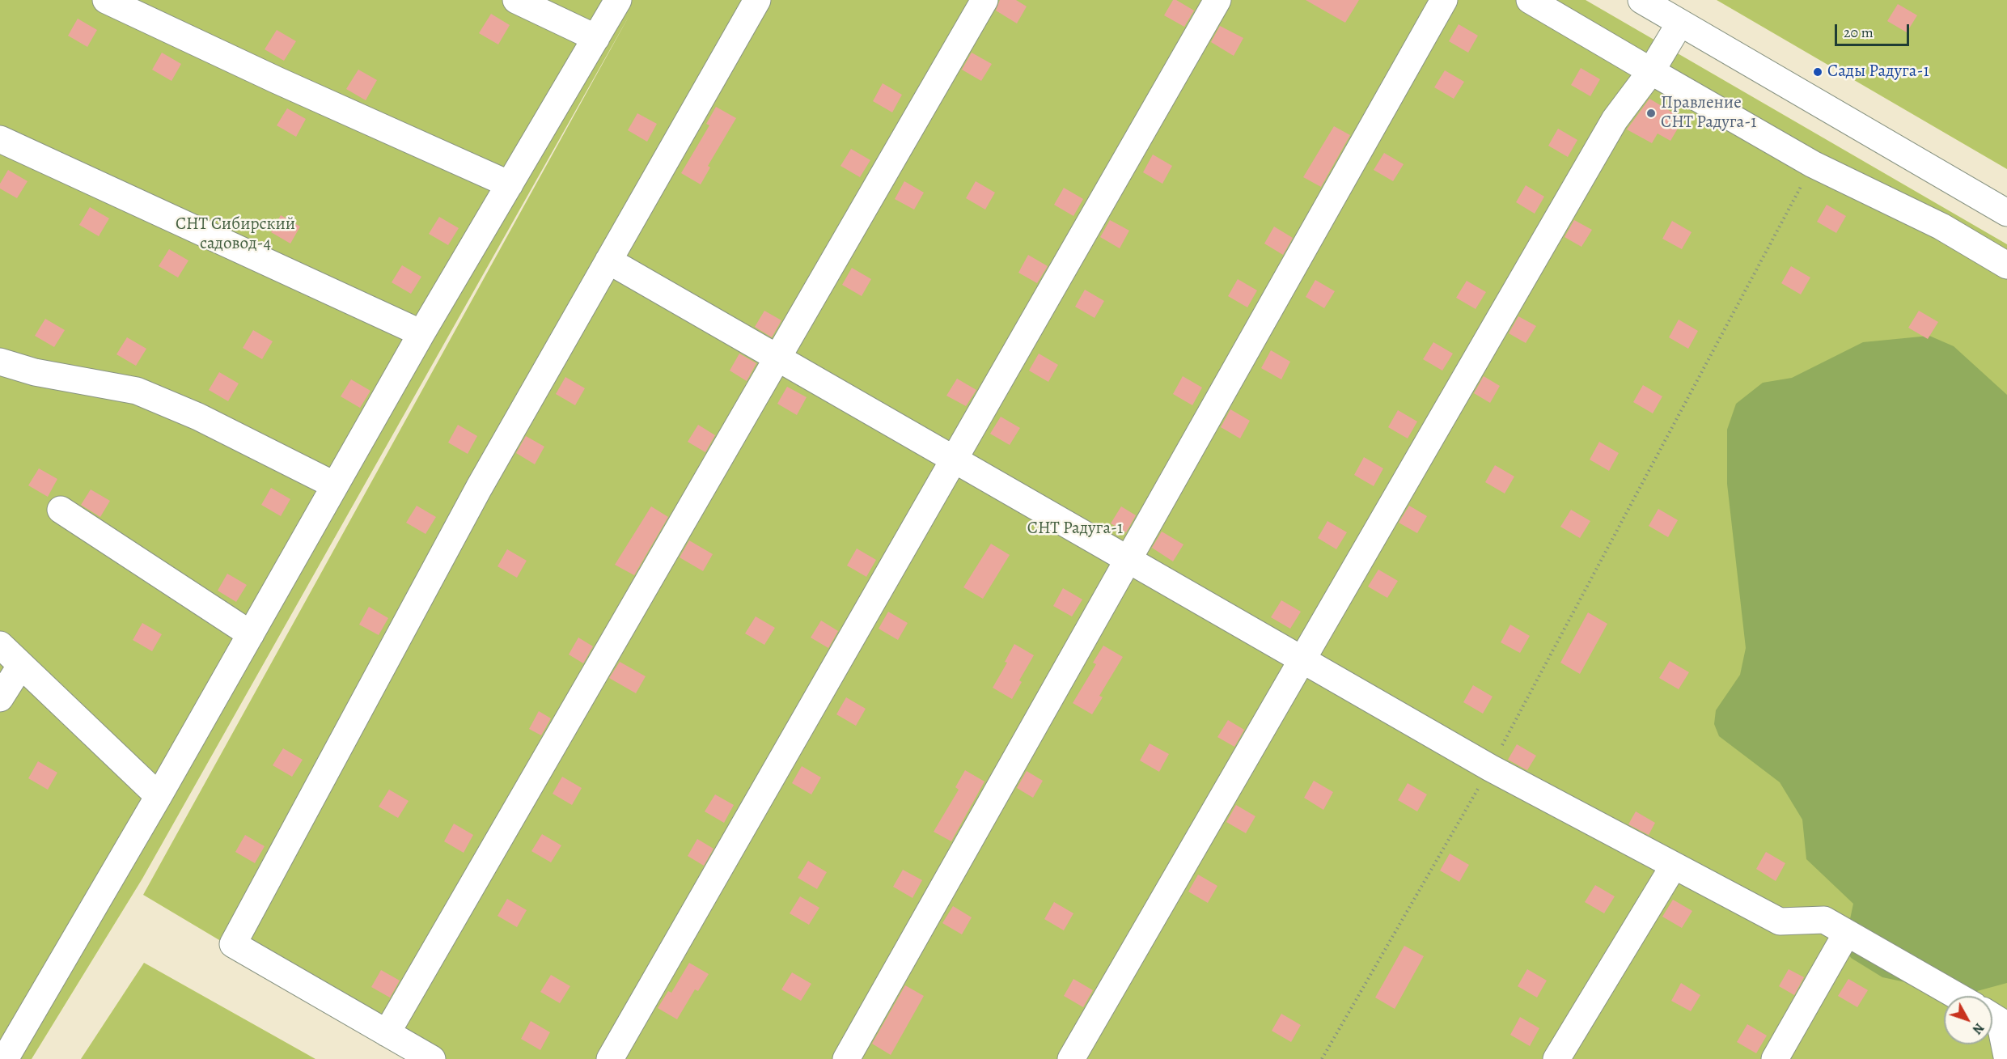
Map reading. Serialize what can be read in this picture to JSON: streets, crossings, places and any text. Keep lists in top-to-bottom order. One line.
{"parks":["СНТ Сибирский садовод-4","СНТ Радуга-1"],"places":["Сады Радуга-1","Правление СНТ Радуга-1"],"scale_bar":"20 m","north":"bottom right"}
